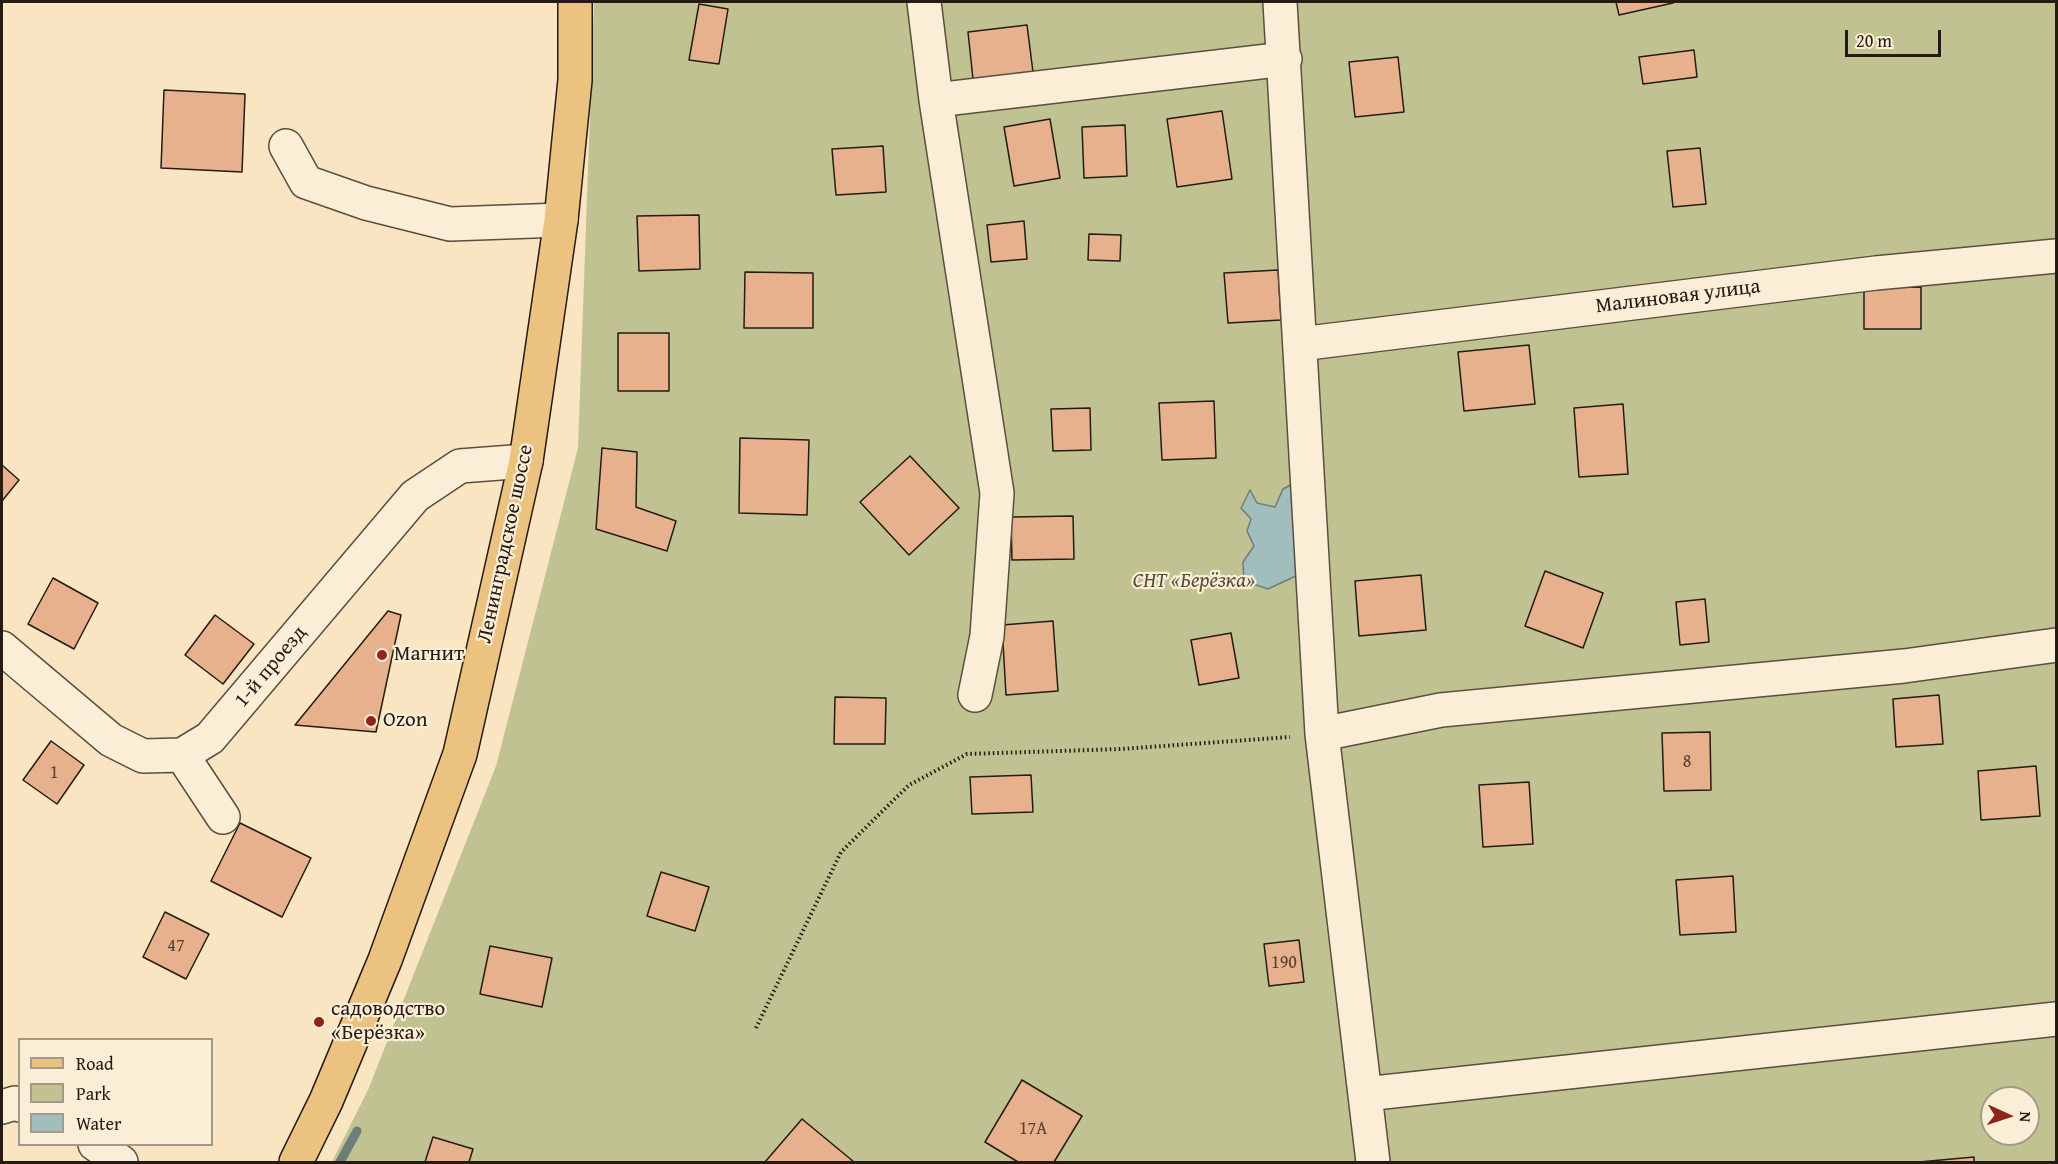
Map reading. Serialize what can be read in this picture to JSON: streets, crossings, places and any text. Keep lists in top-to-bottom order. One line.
{"streets":{"main road":["Ленинградское шоссе"],"street":["Малиновая улица","1-й проезд"]},"crossings":[["Ленинградское шоссе","1-й проезд"]],"parks":["СНТ «Берёзка»"],"places":["Магнит","Ozon","садоводство «Берёзка»"],"house_numbers":["8","1","47","190","17А"],"legend":["Road","Park","Water"],"scale_bar":"20 m","north":"right"}
